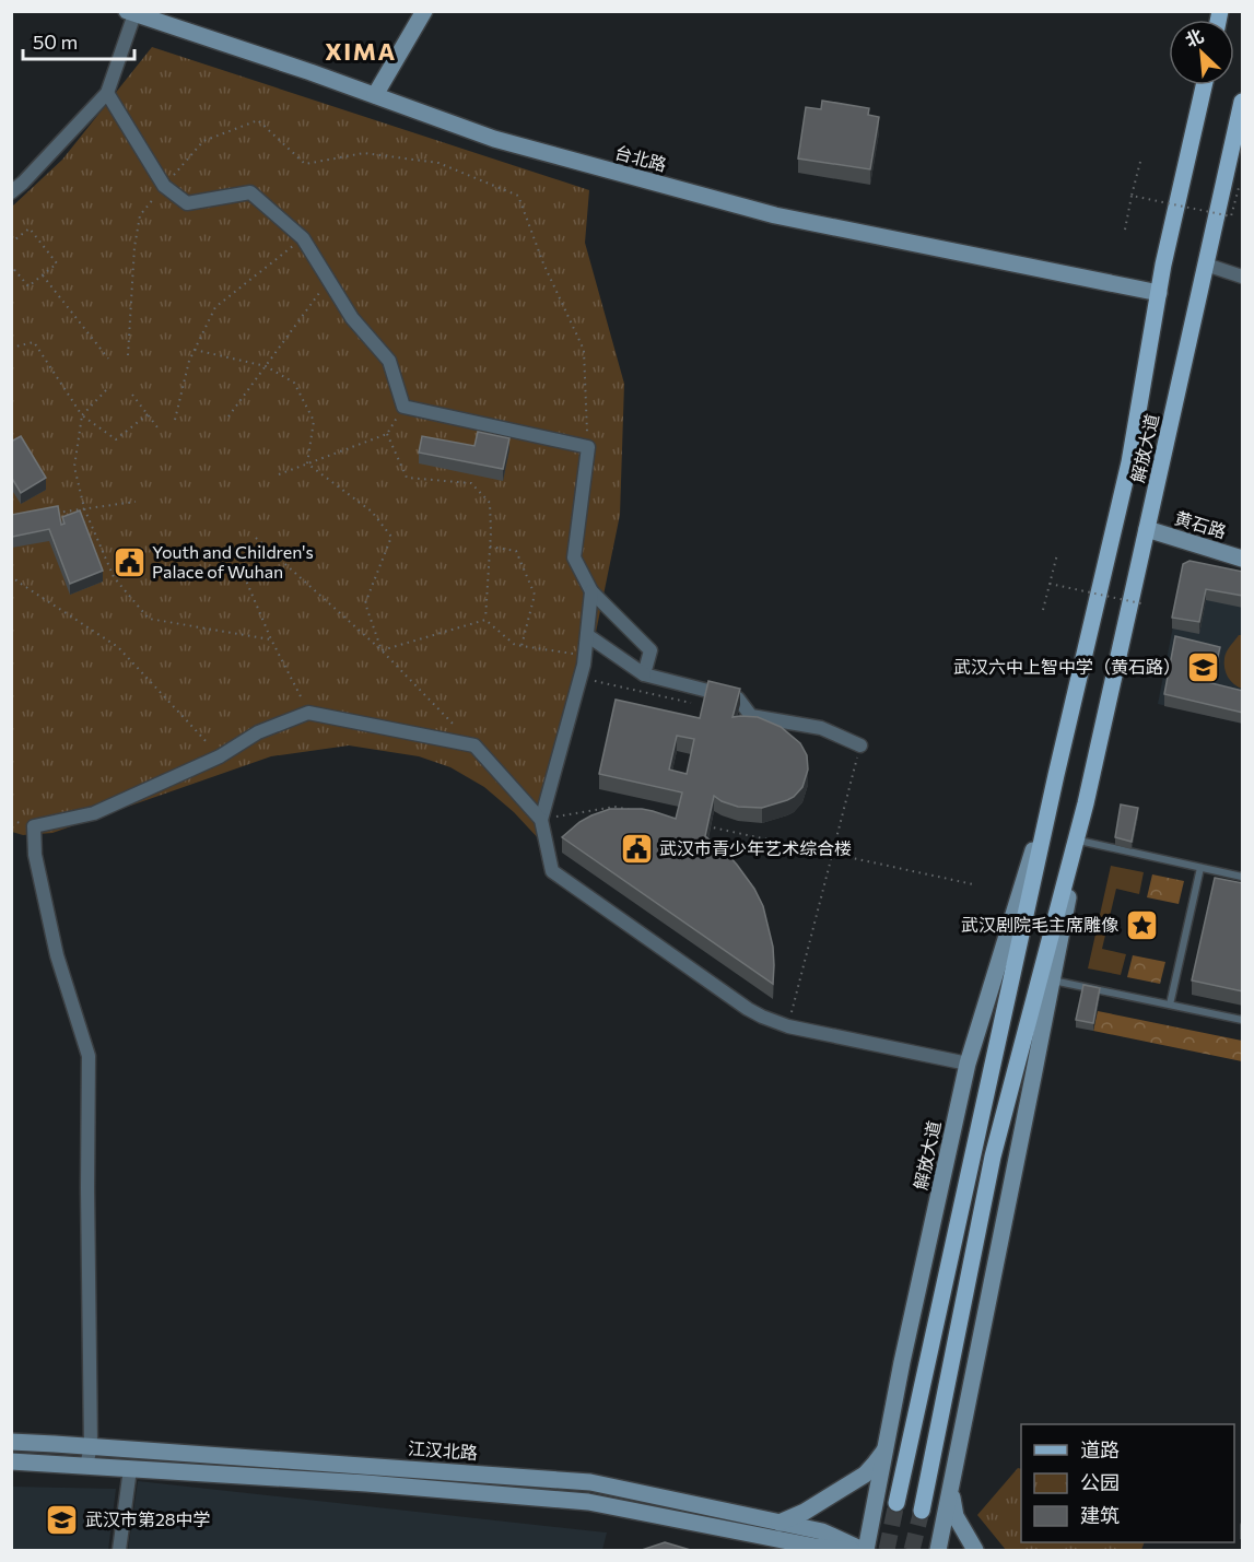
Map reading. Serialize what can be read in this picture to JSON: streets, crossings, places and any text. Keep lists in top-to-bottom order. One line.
{"streets":{"main road":["台北路","解放大道","黄石路","江汉北路"]},"crossings":[["台北路","解放大道"],["解放大道","黄石路"],["解放大道","江汉北路"]],"districts":["XIMA"],"places":{"public building":["Youth and Children's Palace of Wuhan","武汉市青少年艺术综合楼"],"school or university":["武汉六中上智中学（黄石路）","武汉市第28中学"],"place":["武汉剧院毛主席雕像"]},"legend":["道路","公园","建筑"],"scale_bar":"50 m","north":"top left"}
